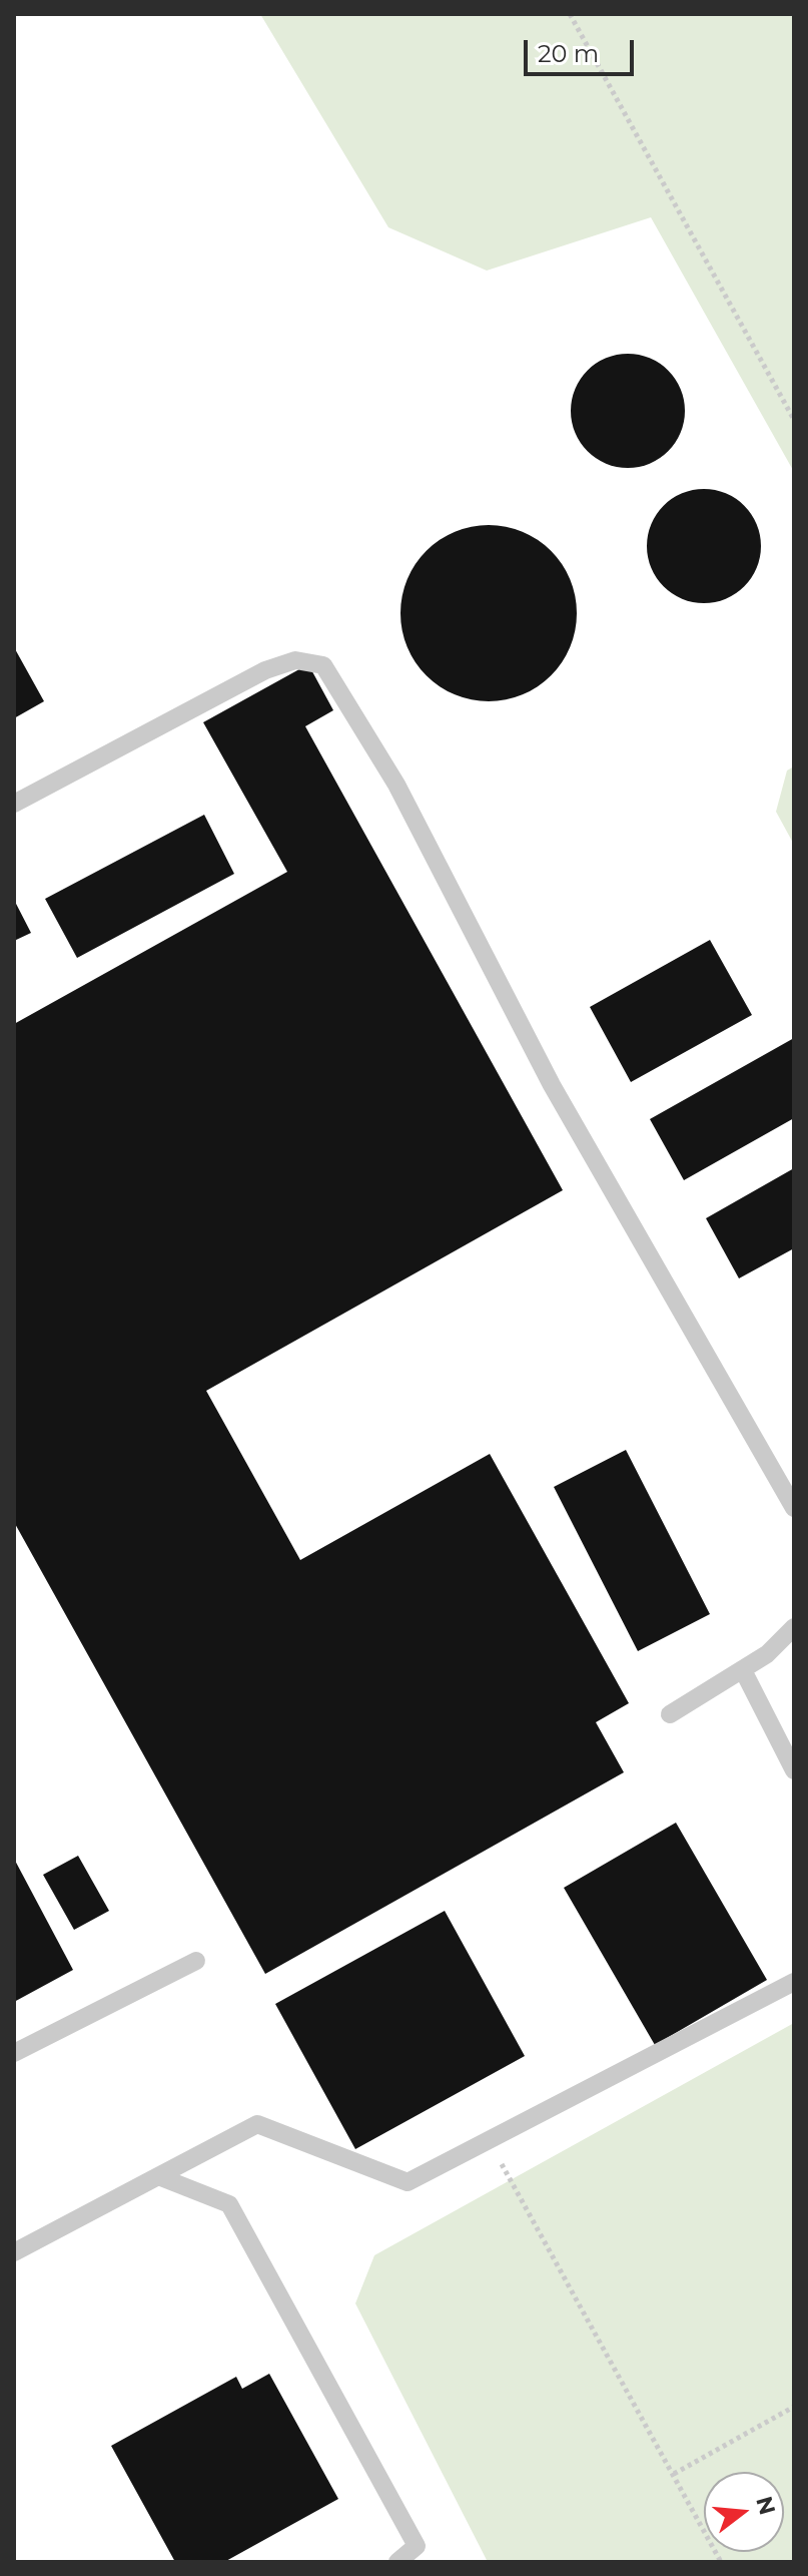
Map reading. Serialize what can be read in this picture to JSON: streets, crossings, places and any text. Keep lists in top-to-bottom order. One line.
{"scale_bar":"20 m","north":"right"}
